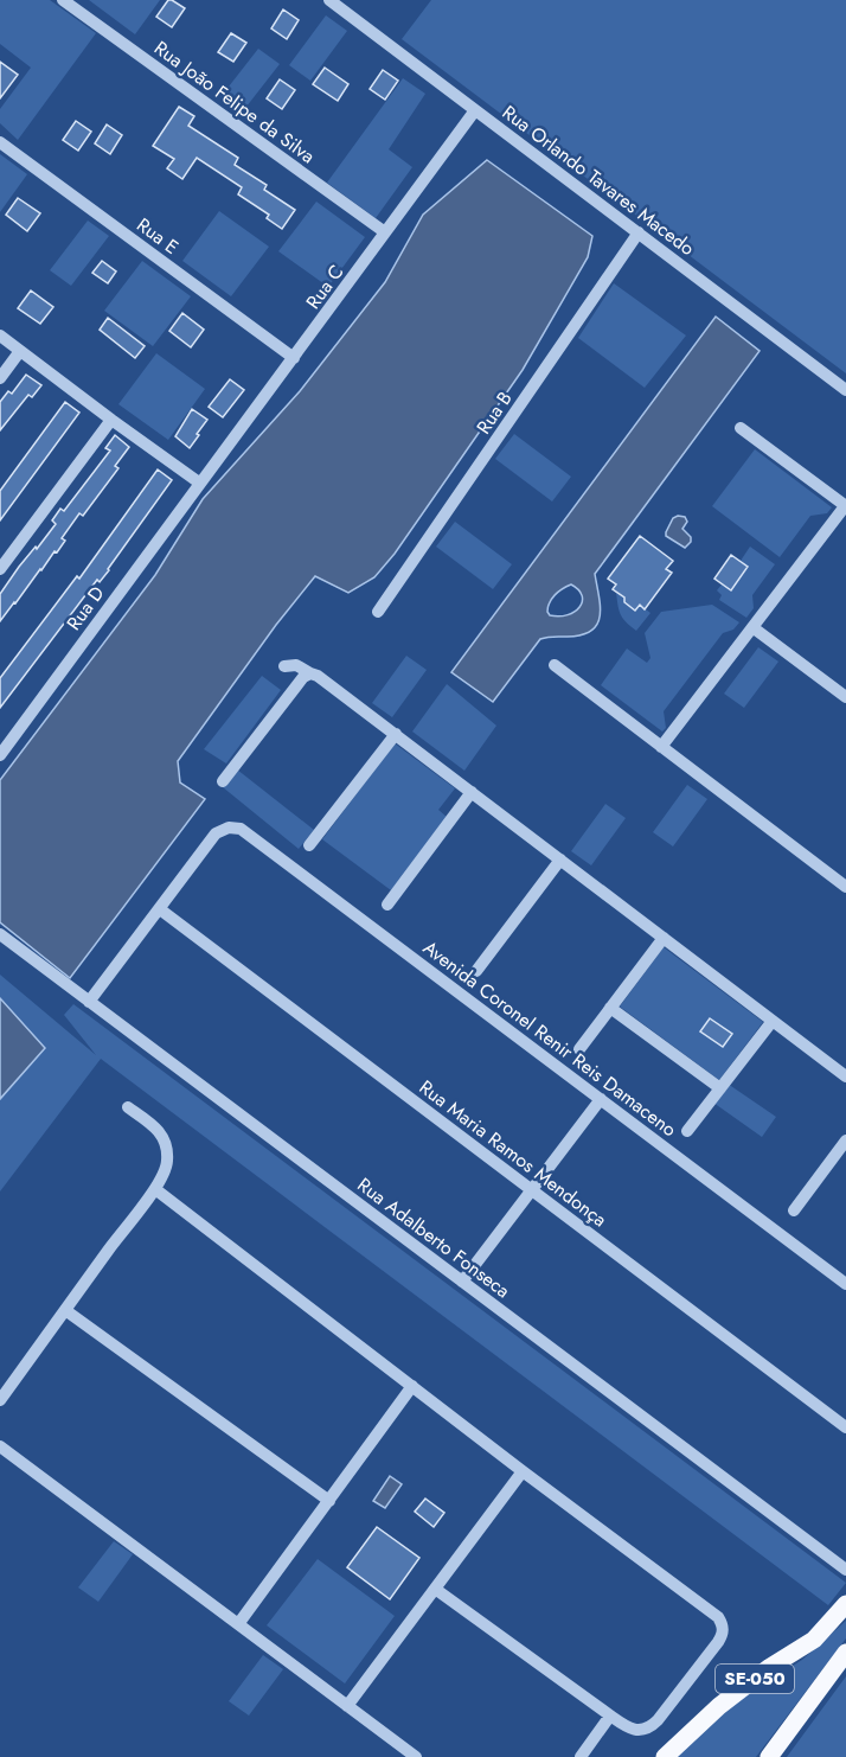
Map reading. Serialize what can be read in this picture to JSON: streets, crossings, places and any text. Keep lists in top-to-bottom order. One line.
{"streets":{"main road":["SE-050"],"street":["Rua João Felipe da Silva","Rua Orlando Tavares Macedo","Rua E","Rua C","Rua B","Rua D","Avenida Coronel Renir Reis Damaceno","Rua Maria Ramos Mendonça","Rua Adalberto Fonseca"]},"crossings":[["Rua João Felipe da Silva","Rua C"],["Rua Orlando Tavares Macedo","Rua C"],["Rua Orlando Tavares Macedo","Rua B"],["Rua E","Rua C"],["Rua C","Rua D"],["Avenida Coronel Renir Reis Damaceno","Rua Maria Ramos Mendonça"]]}
